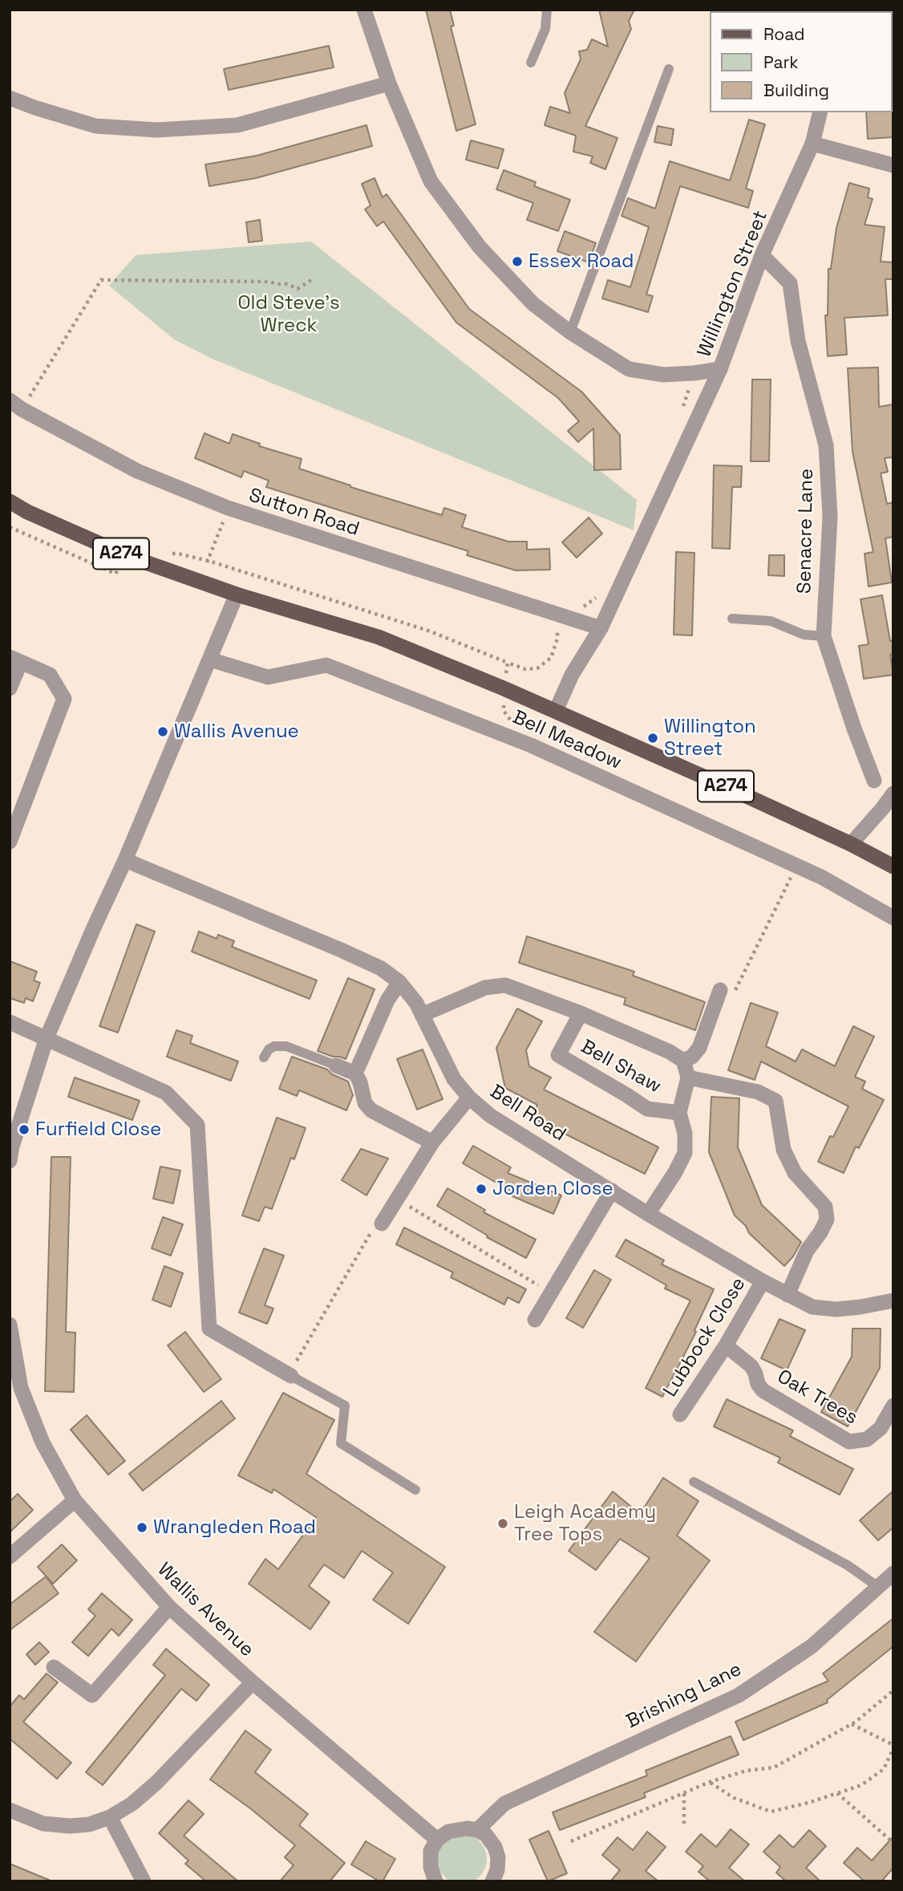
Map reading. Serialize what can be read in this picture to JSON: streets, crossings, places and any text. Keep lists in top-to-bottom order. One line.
{"streets":{"main road":["A274"],"street":["Willington Street","Sutton Road","Senacre Lane","Bell Meadow","Bell Shaw","Bell Road","Lubbock Close","Oak Trees","Wallis Avenue","Brishing Lane"]},"crossings":[["Willington Street","Sutton Road"],["Willington Street","Senacre Lane"],["Willington Street","A274"],["Bell Shaw","Bell Road"],["Bell Road","Lubbock Close"],["Lubbock Close","Oak Trees"]],"parks":["Old Steve's Wreck"],"places":["Essex Road","Wallis Avenue","Willington Street","Furfield Close","Jorden Close","Leigh Academy Tree Tops","Wrangleden Road"],"legend":["Road","Park","Building"]}
